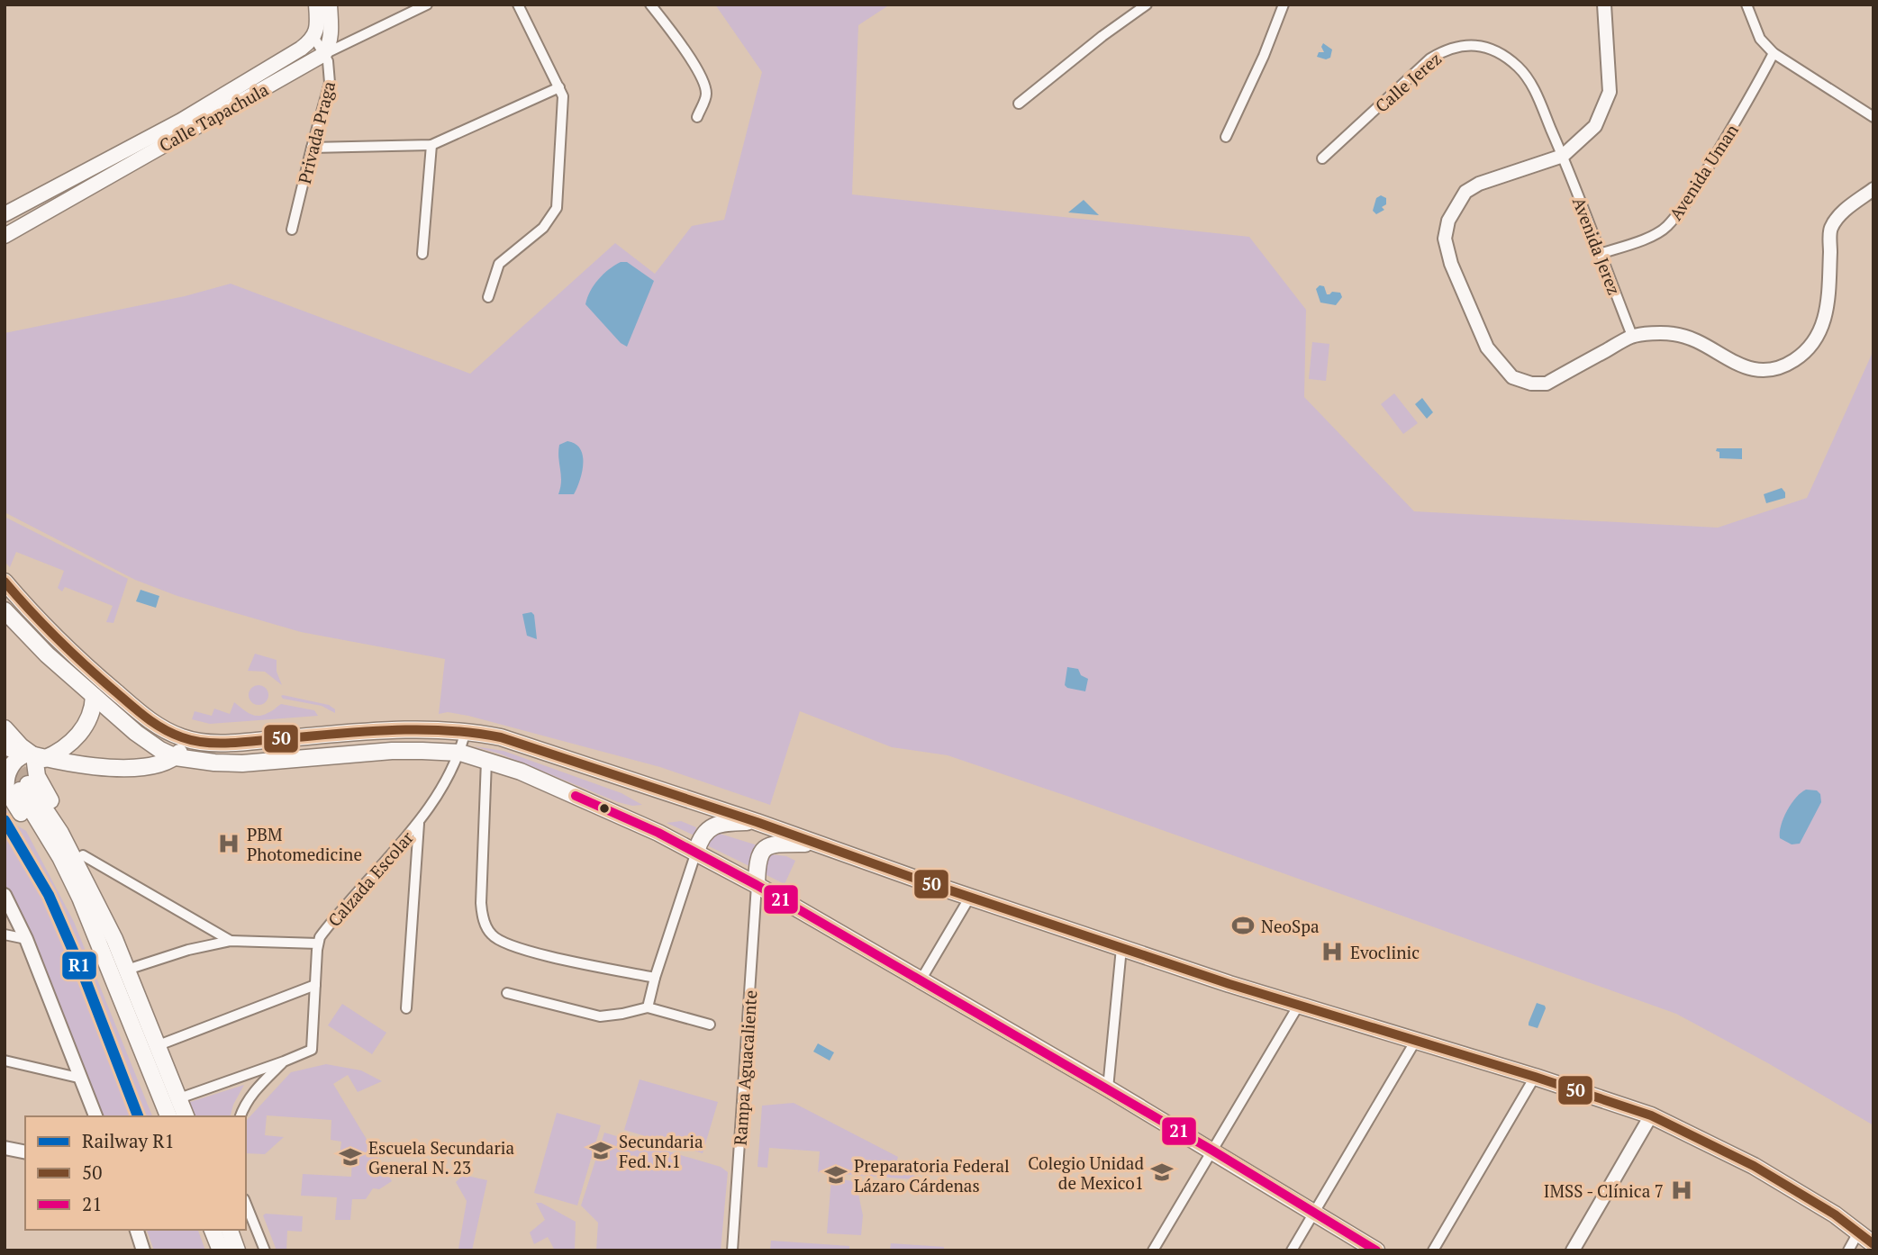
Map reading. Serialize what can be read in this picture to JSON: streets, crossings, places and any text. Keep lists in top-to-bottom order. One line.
{"streets":{"main road":["Calle Tapachula"],"street":["Calle Jerez","Privada Praga","Avenida Uman","Avenida Jerez","Calzada Escolar","Rampa Aguacaliente"]},"crossings":[["Calle Jerez","Avenida Jerez"],["Calle Tapachula","Privada Praga"],["Avenida Uman","Avenida Jerez"]],"places":{"hospital":["PBM Photomedicine","Evoclinic","IMSS - Clínica 7"],"sports":["NeoSpa"],"school or university":["Secundaria Fed. N.1","Escuela Secundaria General N. 23","Colegio Unidad de Mexico1","Preparatoria Federal Lázaro Cárdenas"]},"lines":["transit line 50","transit line 21","rail line R1"],"legend":["Railway R1","50","21"]}
